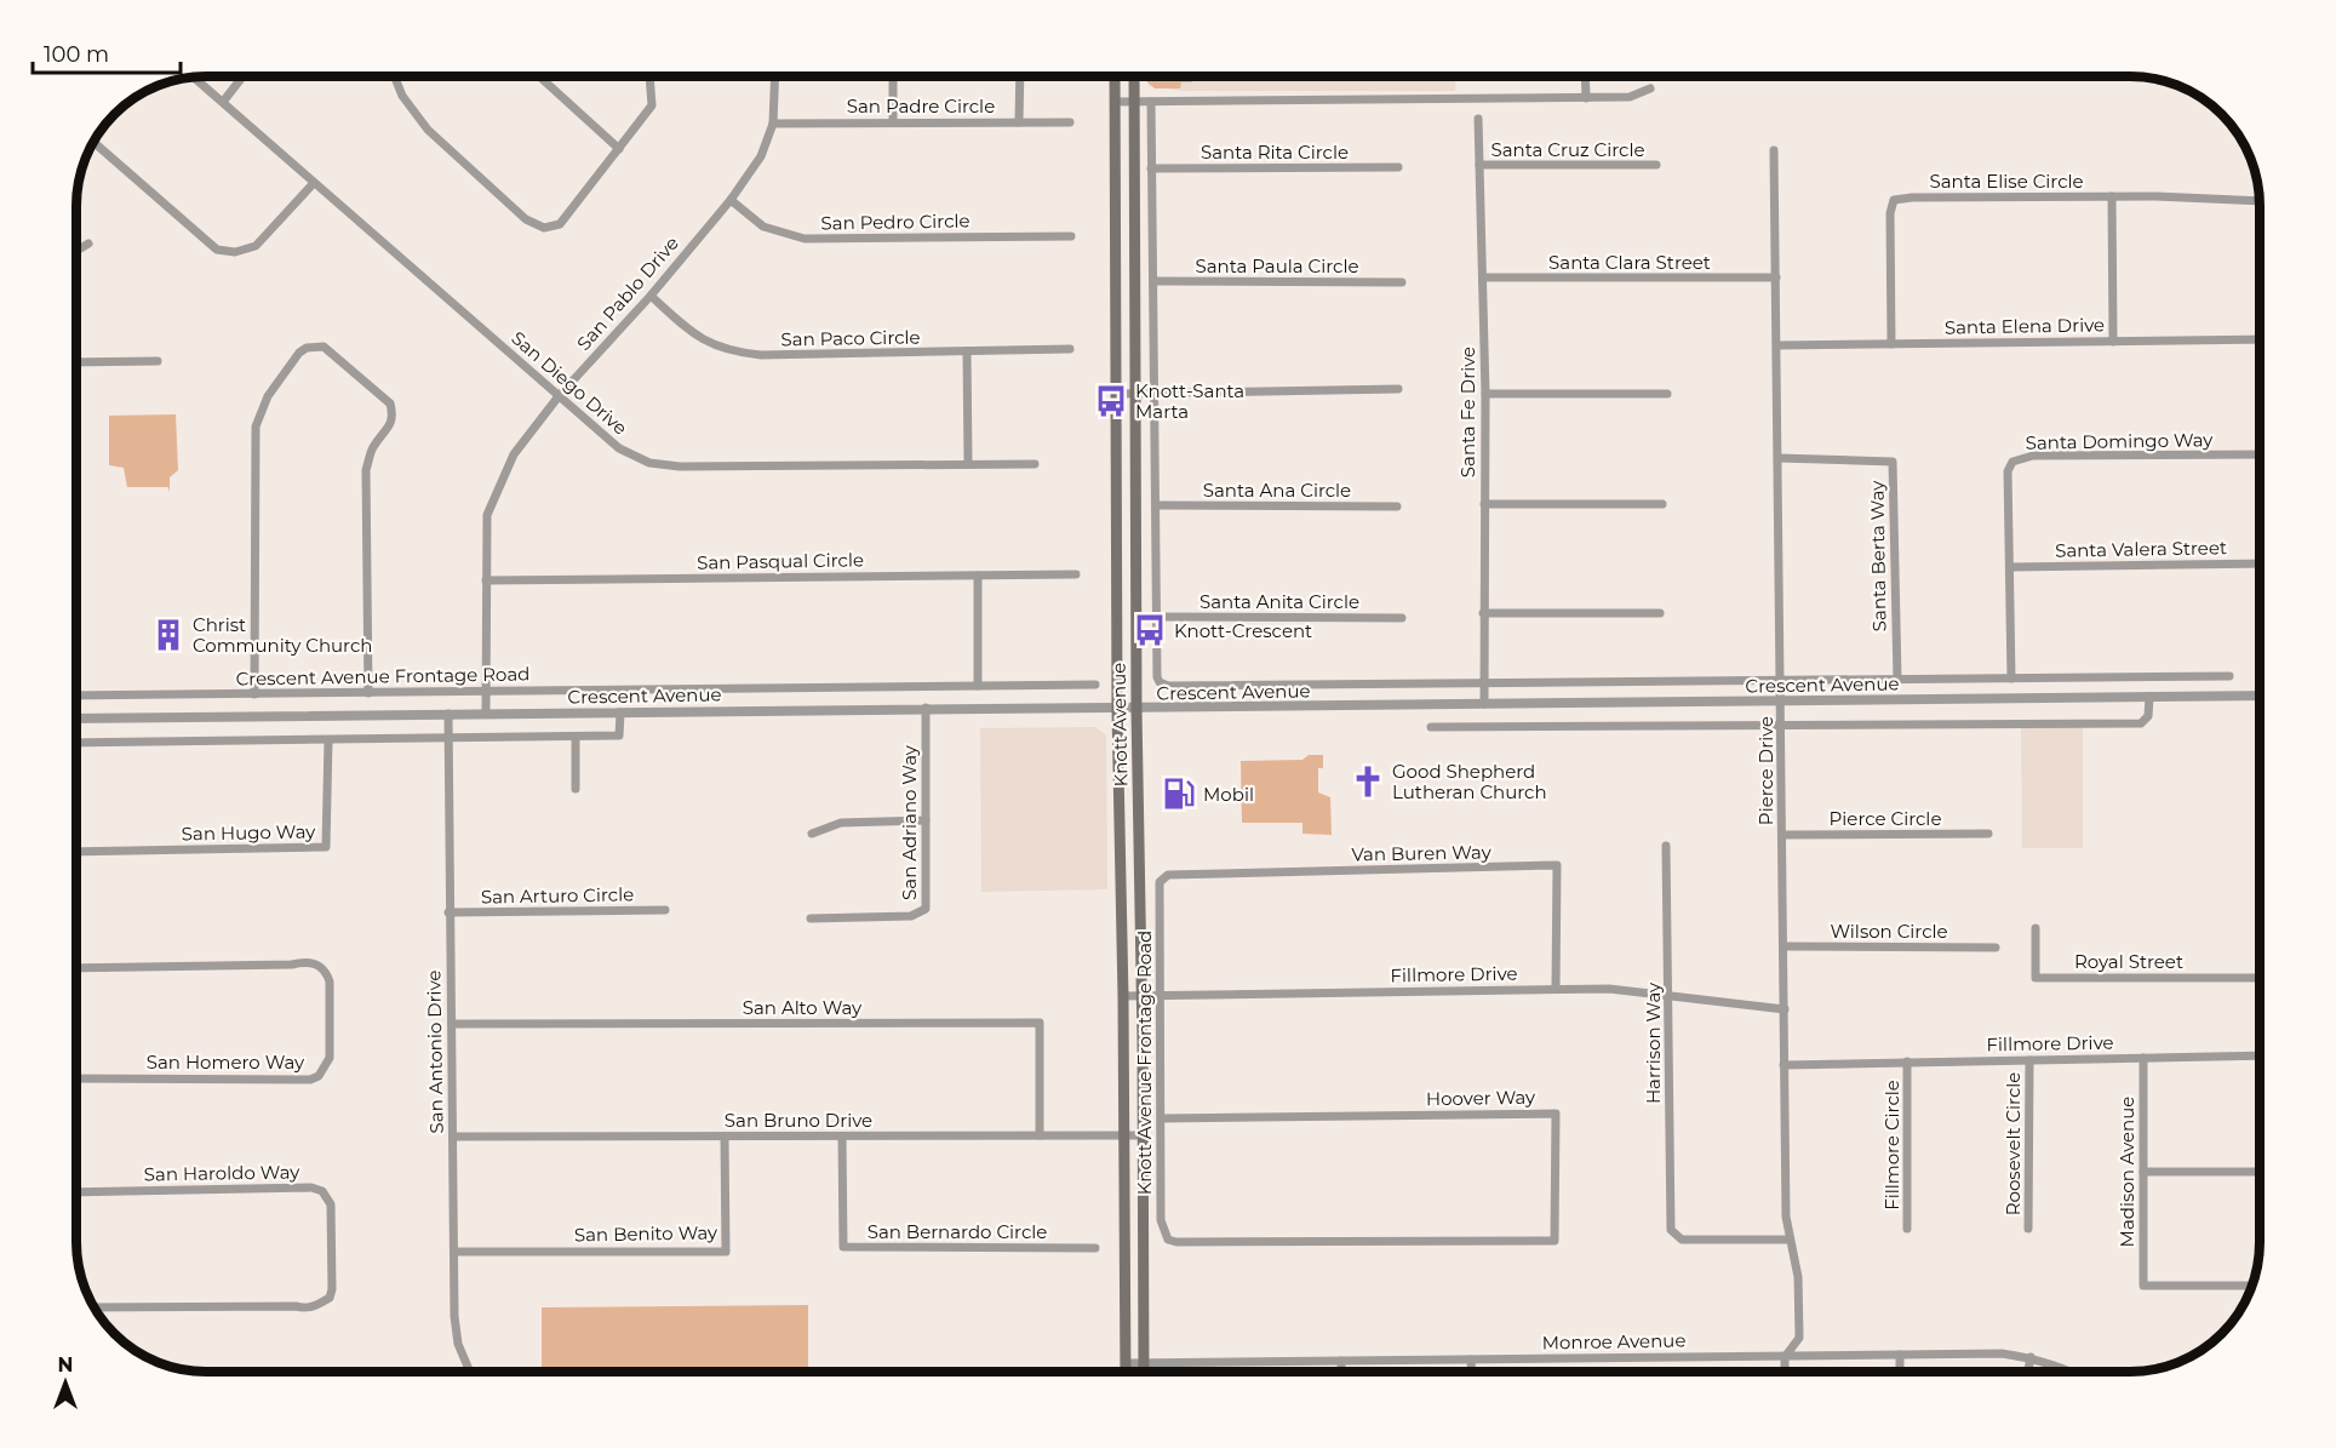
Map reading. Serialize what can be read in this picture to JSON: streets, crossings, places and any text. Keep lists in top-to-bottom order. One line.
{"streets":{"main road":["Knott Avenue"],"street":["San Padre Circle","Santa Cruz Circle","Santa Rita Circle","Santa Elise Circle","San Pedro Circle","Santa Clara Street","Santa Paula Circle","San Pablo Drive","Santa Elena Drive","San Paco Circle","San Diego Drive","Santa Fe Drive","Santa Domingo Way","Santa Ana Circle","Santa Valera Street","Santa Berta Way","San Pasqual Circle","Santa Anita Circle","Crescent Avenue Frontage Road","Crescent Avenue","Pierce Drive","Pierce Circle","San Adriano Way","San Hugo Way","Van Buren Way","San Arturo Circle","Wilson Circle","Royal Street","Fillmore Drive","San Alto Way","Harrison Way","San Antonio Drive","San Homero Way","Knott Avenue Frontage Road","Hoover Way","San Bruno Drive","Roosevelt Circle","Fillmore Circle","Madison Avenue","San Haroldo Way","San Bernardo Circle","San Benito Way","Monroe Avenue"]},"crossings":[["San Padre Circle","San Pablo Drive"],["Santa Cruz Circle","Santa Fe Drive"],["Santa Elise Circle","Santa Elena Drive"],["San Pedro Circle","San Pablo Drive"],["Santa Clara Street","Santa Fe Drive"],["Santa Clara Street","Pierce Drive"],["San Pablo Drive","San Paco Circle"],["San Pablo Drive","San Diego Drive"],["San Pablo Drive","San Pasqual Circle"],["San Pablo Drive","Crescent Avenue Frontage Road"],["San Pablo Drive","Crescent Avenue"],["Santa Elena Drive","Pierce Drive"],["Santa Fe Drive","Crescent Avenue"],["Santa Domingo Way","Santa Valera Street"],["Santa Domingo Way","Crescent Avenue"],["Santa Berta Way","Crescent Avenue"],["Santa Berta Way","Pierce Drive"],["Santa Anita Circle","Crescent Avenue"],["Crescent Avenue","Knott Avenue"],["Crescent Avenue","Pierce Drive"],["Crescent Avenue","San Adriano Way"],["Crescent Avenue","San Antonio Drive"],["Knott Avenue","Fillmore Drive"],["Knott Avenue","San Bruno Drive"],["Knott Avenue","Monroe Avenue"],["Pierce Drive","Pierce Circle"],["Pierce Drive","Wilson Circle"],["Pierce Drive","Fillmore Drive"],["Pierce Drive","Harrison Way"],["Pierce Drive","Monroe Avenue"],["Van Buren Way","Fillmore Drive"],["Van Buren Way","Knott Avenue Frontage Road"],["San Arturo Circle","San Antonio Drive"],["Fillmore Drive","Harrison Way"],["Fillmore Drive","Knott Avenue Frontage Road"],["Fillmore Drive","Roosevelt Circle"],["Fillmore Drive","Fillmore Circle"],["Fillmore Drive","Madison Avenue"],["San Alto Way","San Antonio Drive"],["San Alto Way","San Bruno Drive"],["San Antonio Drive","San Bruno Drive"],["San Antonio Drive","San Benito Way"],["Knott Avenue Frontage Road","Hoover Way"],["San Bruno Drive","San Bernardo Circle"],["San Bruno Drive","San Benito Way"]],"places":{"bus stop":["Knott-Santa Marta","Knott-Crescent"],"building":["Christ Community Church"],"church":["Good Shepherd Lutheran Church"],"fuel station":["Mobil"]},"scale_bar":"100 m","north":"top"}
